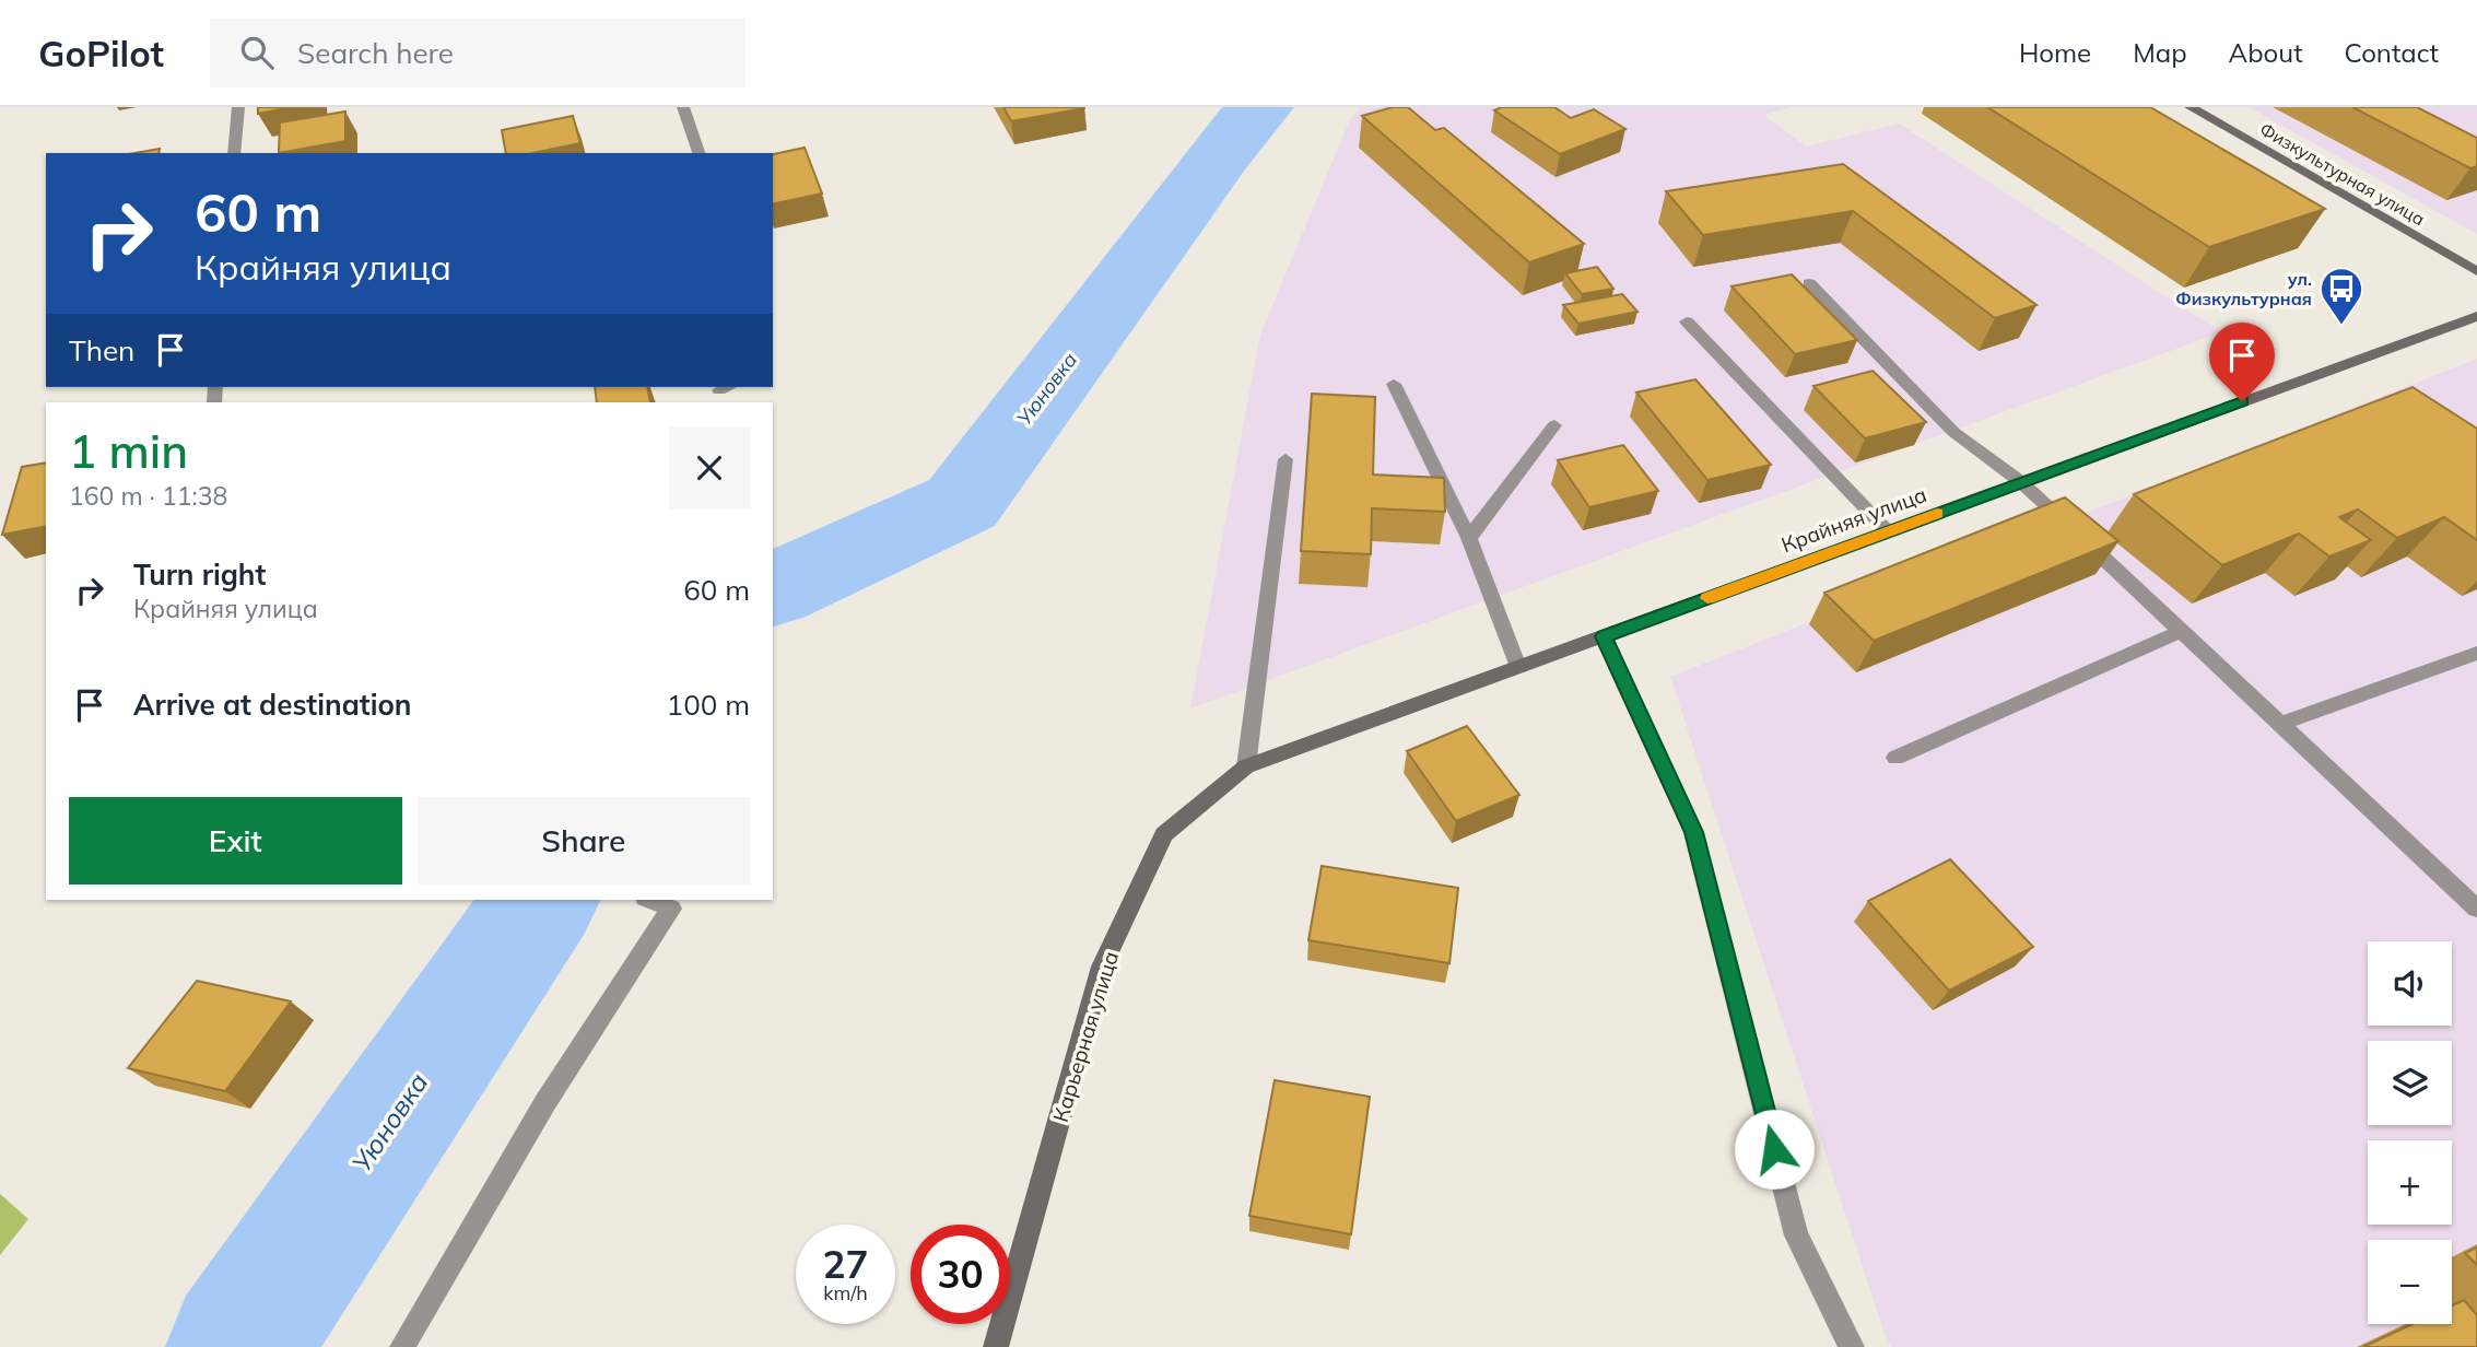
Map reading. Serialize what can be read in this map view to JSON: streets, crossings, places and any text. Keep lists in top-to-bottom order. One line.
{"streets":{"street":["Физкультурная улица","Крайняя улица","Карьерная улица"]},"crossings":[["Крайняя улица","Карьерная улица"]],"water":["Уюновка"],"places":{"bus stop":["ул. Физкультурная"]},"page":{"header":"GoPilot","search":"Search here","nav":["Home","Map","About","Contact"],"turn":["60 m","Крайняя улица"],"then":"Then","heading":["1 min","160 m · 11:38"],"list":[{"name":"Turn right","note":"Крайняя улица","value":"60 m"},{"name":"Arrive at destination","value":"100 m"}],"buttons":["Exit","Share"],"map_buttons":["+","−"],"speed":"27 km/h","limit":"30"}}
